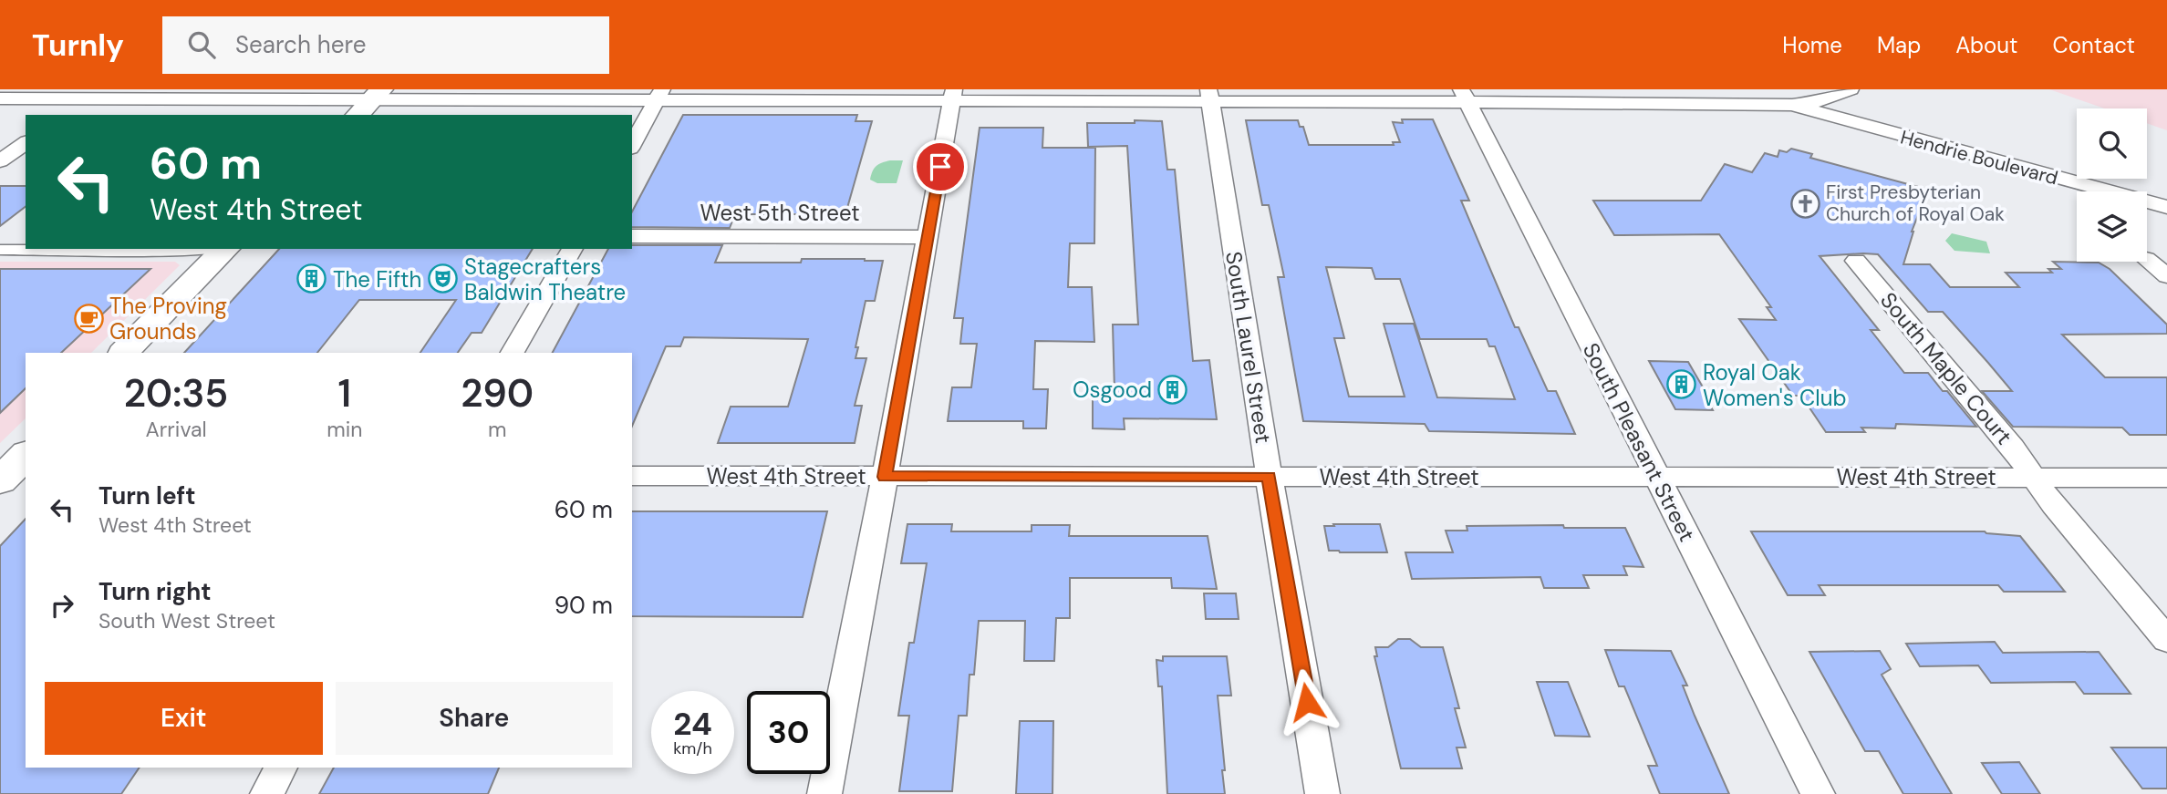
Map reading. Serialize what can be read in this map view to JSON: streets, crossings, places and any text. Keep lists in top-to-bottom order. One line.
{"streets":{"street":["Hendrie Boulevard","West 5th Street","South Laurel Street","South Maple Court","South Pleasant Street","West 4th Street"]},"crossings":[["South Laurel Street","West 4th Street"],["South Maple Court","West 4th Street"],["South Pleasant Street","West 4th Street"]],"places":{"church":["First Presbyterian Church of Royal Oak"],"building":["The Fifth","Royal Oak Women's Club","Osgood"],"theatre":["Stagecrafters Baldwin Theatre"],"cafe":["The Proving Grounds"]},"page":{"header":"Turnly","search":"Search here","nav":["Home","Map","About","Contact"],"turn":["60 m","West 4th Street"],"eta":["20:35","Arrival","1","min","290","m"],"list":[{"name":"Turn left","note":"West 4th Street","value":"60 m"},{"name":"Turn right","note":"South West Street","value":"90 m"}],"buttons":["Exit","Share"],"speed":"24 km/h","limit":"30"}}
